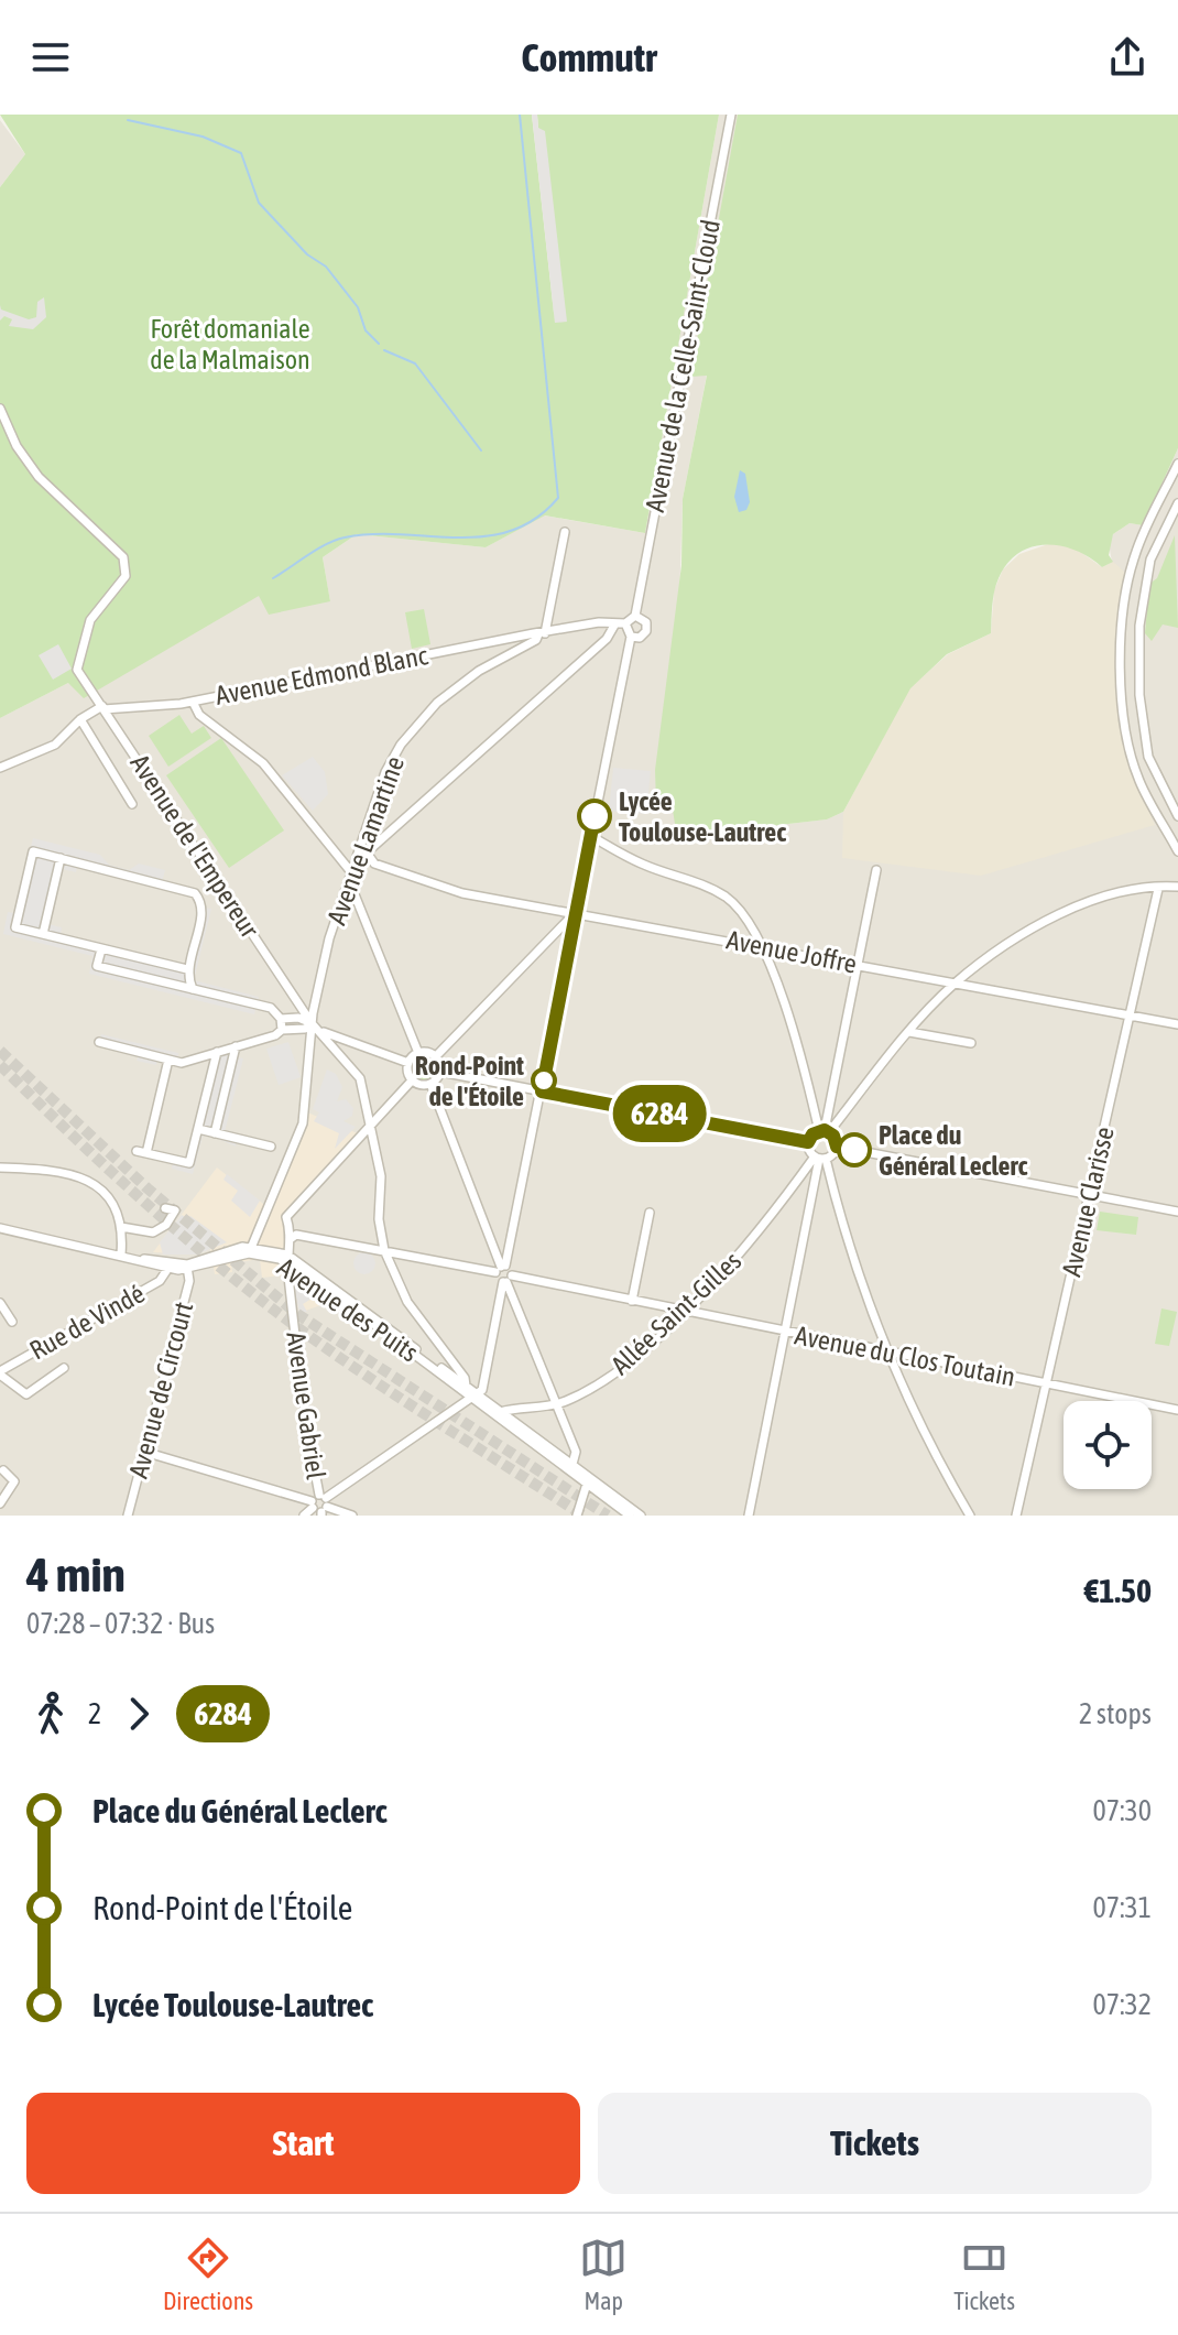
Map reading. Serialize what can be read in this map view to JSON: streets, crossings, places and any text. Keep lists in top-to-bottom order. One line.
{"streets":{"street":["Avenue de la Celle-Saint-Cloud","Avenue Edmond Blanc","Avenue Lamartine","Avenue de l'Empereur","Avenue Joffre","Avenue Clarisse","Avenue des Puits","Allée Saint-Gilles","Rue de Vindé","Avenue du Clos Toutain","Avenue de Circourt","Avenue Gabriel"]},"crossings":[["Avenue de la Celle-Saint-Cloud","Avenue Edmond Blanc"],["Avenue de la Celle-Saint-Cloud","Avenue Joffre"],["Avenue Edmond Blanc","Avenue Lamartine"],["Avenue Edmond Blanc","Avenue de l'Empereur"],["Avenue Lamartine","Avenue de l'Empereur"],["Avenue Lamartine","Avenue Joffre"],["Avenue Lamartine","Avenue des Puits"],["Avenue Joffre","Avenue Clarisse"],["Avenue Clarisse","Avenue du Clos Toutain"],["Avenue des Puits","Allée Saint-Gilles"],["Avenue des Puits","Rue de Vindé"],["Avenue des Puits","Avenue de Circourt"],["Avenue des Puits","Avenue Gabriel"],["Allée Saint-Gilles","Avenue du Clos Toutain"]],"parks":["Forêt domaniale de la Malmaison"],"places":["Lycée Toulouse-Lautrec","Rond-Point de l'Étoile","Place du Général Leclerc"],"lines":["bus line 6284"],"page":{"header":"Commutr","on_map":"6284","heading":["4 min","07:28 – 07:32 · Bus","€1.50"],"legs":["2","6284","2 stops"],"list":[{"name":"Place du Général Leclerc","value":"07:30"},{"name":"Rond-Point de l'Étoile","value":"07:31"},{"name":"Lycée Toulouse-Lautrec","value":"07:32"}],"buttons":["Start","Tickets"],"tabs":["Directions","Map","Tickets"]}}
